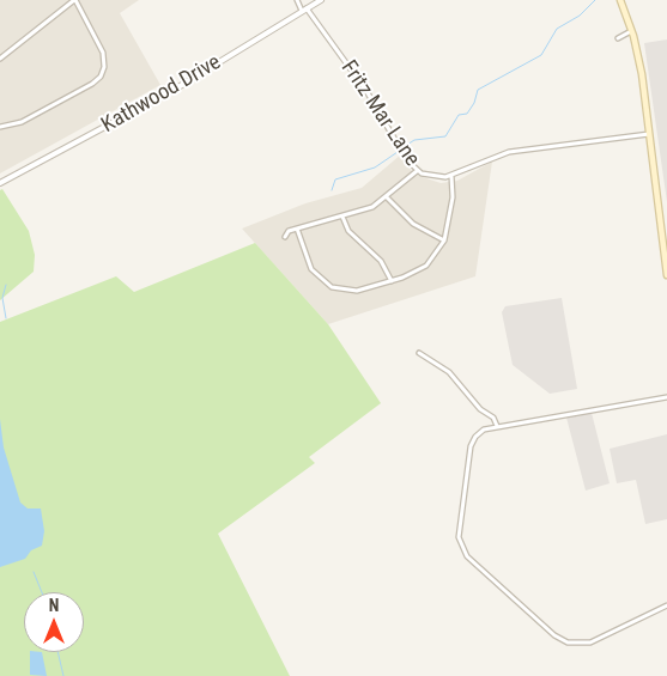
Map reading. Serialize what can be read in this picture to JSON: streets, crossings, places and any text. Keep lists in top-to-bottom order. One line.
{"streets":{"street":["Kathwood Drive","Fritz Mar Lane"]},"crossings":[["Kathwood Drive","Fritz Mar Lane"]],"north":"top"}
